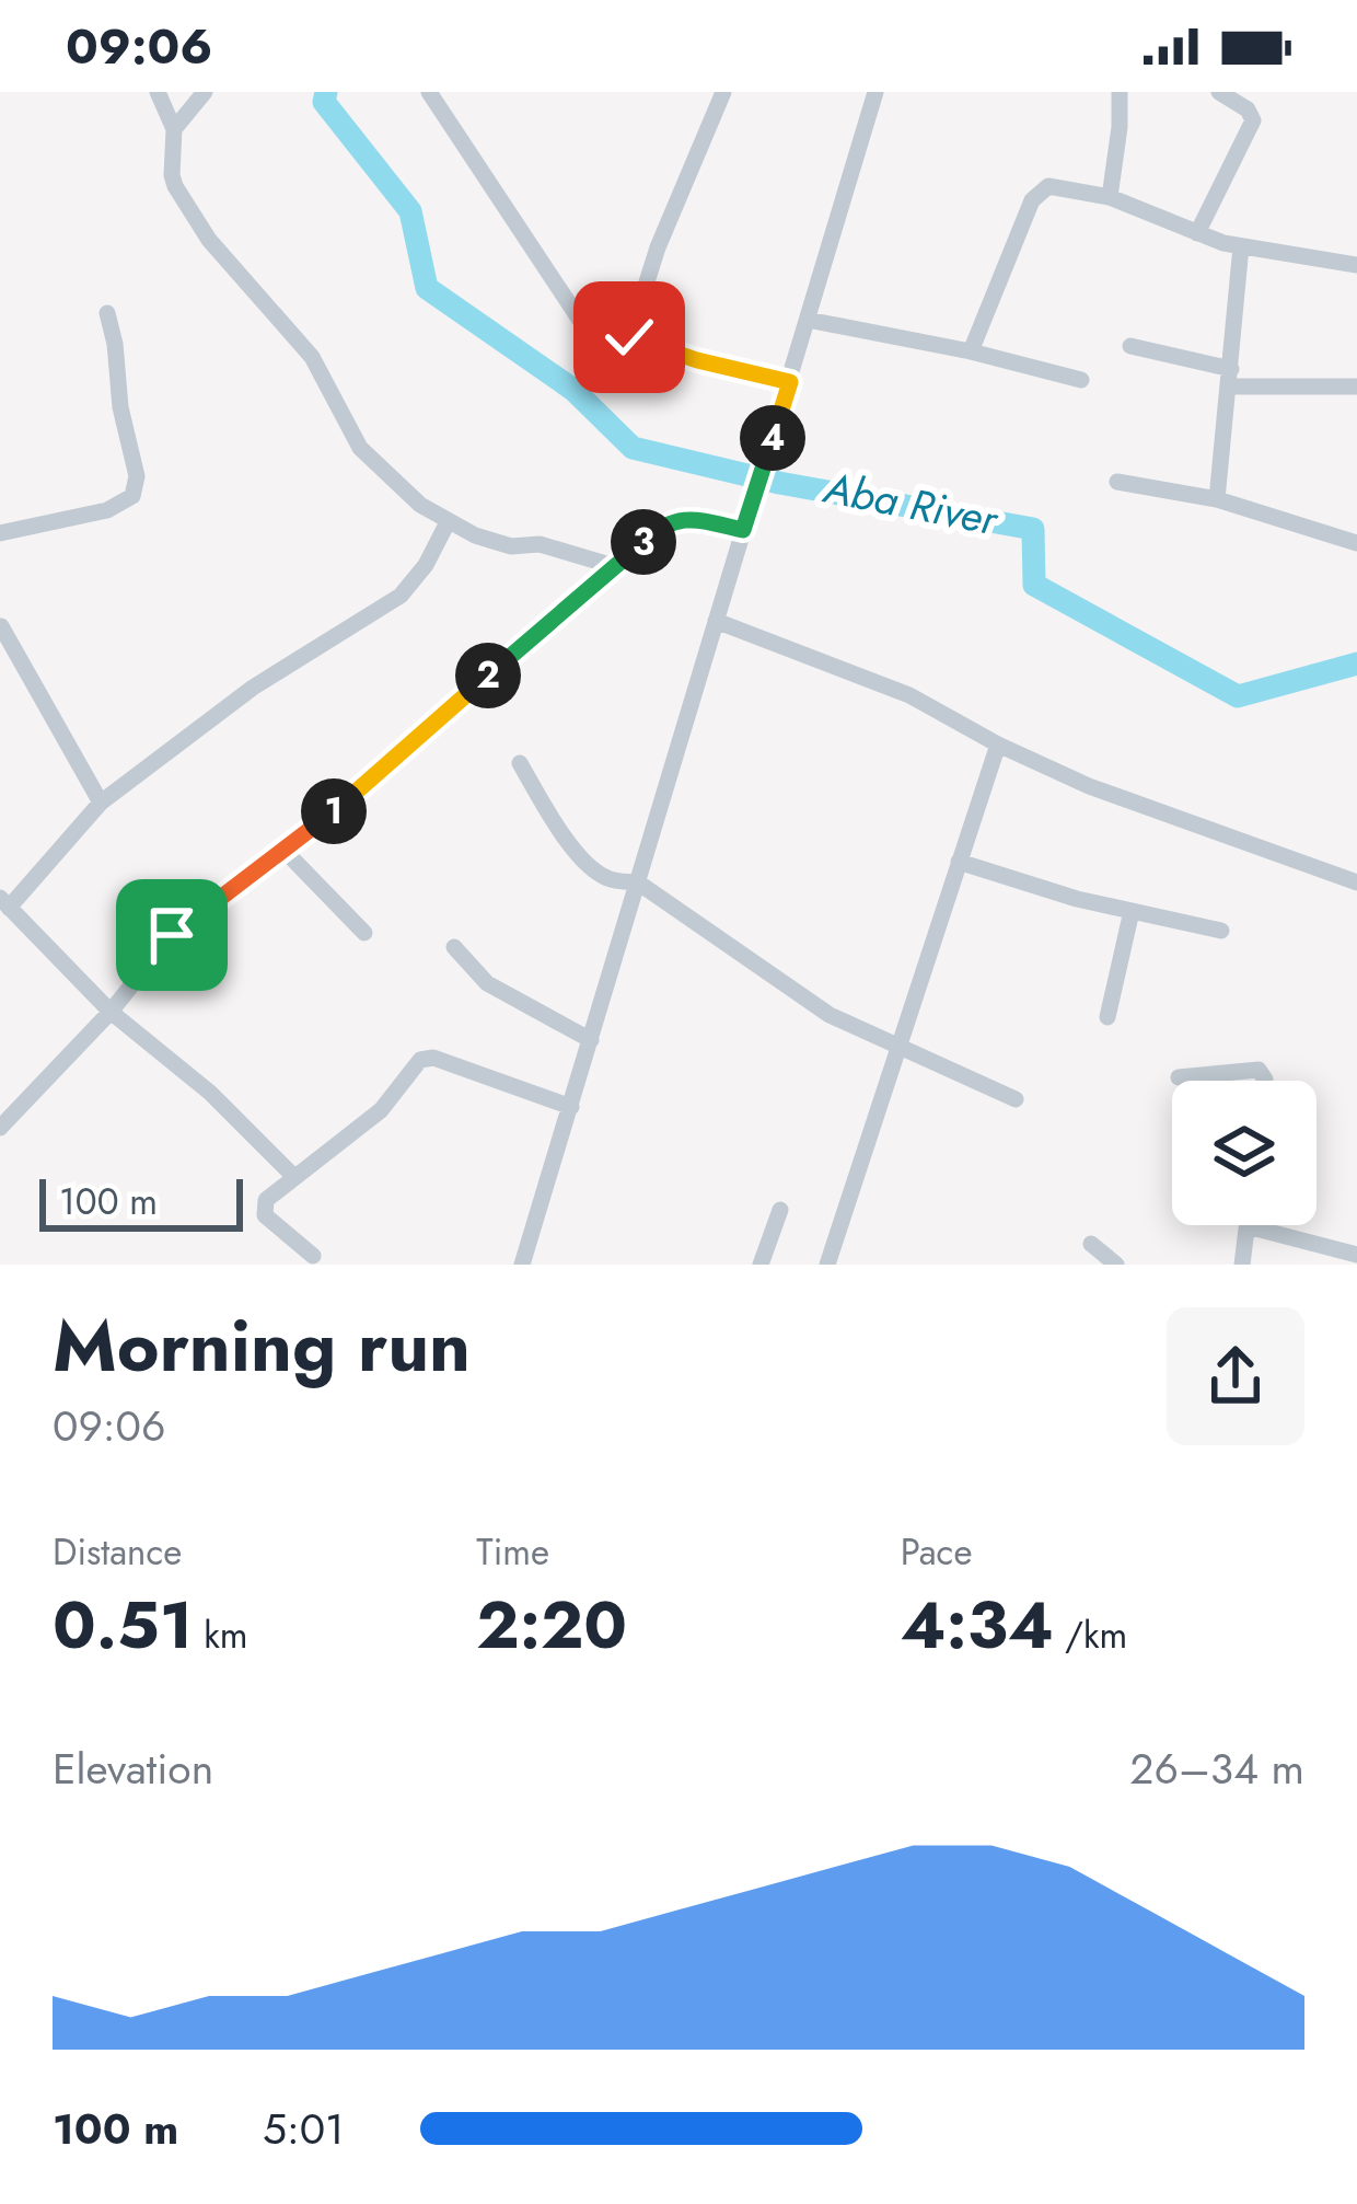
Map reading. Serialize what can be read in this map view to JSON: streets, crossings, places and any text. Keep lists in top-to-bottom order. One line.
{"water":["Aba River"],"scale_bar":"100 m","page":{"status":"09:06","pins":["4","3","2","1"],"scale":"100 m","heading":["Morning run","09:06"],"stats":[["Distance","0.51 km"],["Time","2:20"],["Pace","4:34 /km"]],"chart":["Elevation","26–34 m"],"list":[{"name":"100 m","note":"5:01"}]}}
